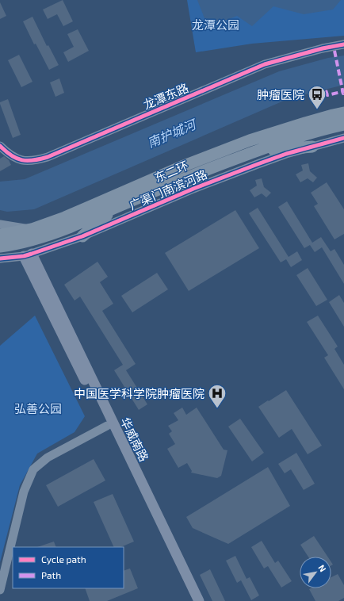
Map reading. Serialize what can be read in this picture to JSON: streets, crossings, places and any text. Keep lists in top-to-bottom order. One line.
{"streets":{"highway":["东二环"],"main road":["华威南路"],"street":["龙潭东路","广渠门南滨河路"]},"crossings":[["广渠门南滨河路","华威南路"]],"water":["南护城河"],"parks":["龙潭公园","弘善公园"],"places":{"bus stop":["肿瘤医院"],"hospital":["中国医学科学院肿瘤医院"]},"legend":["Cycle path","Path"],"north":"top right"}
